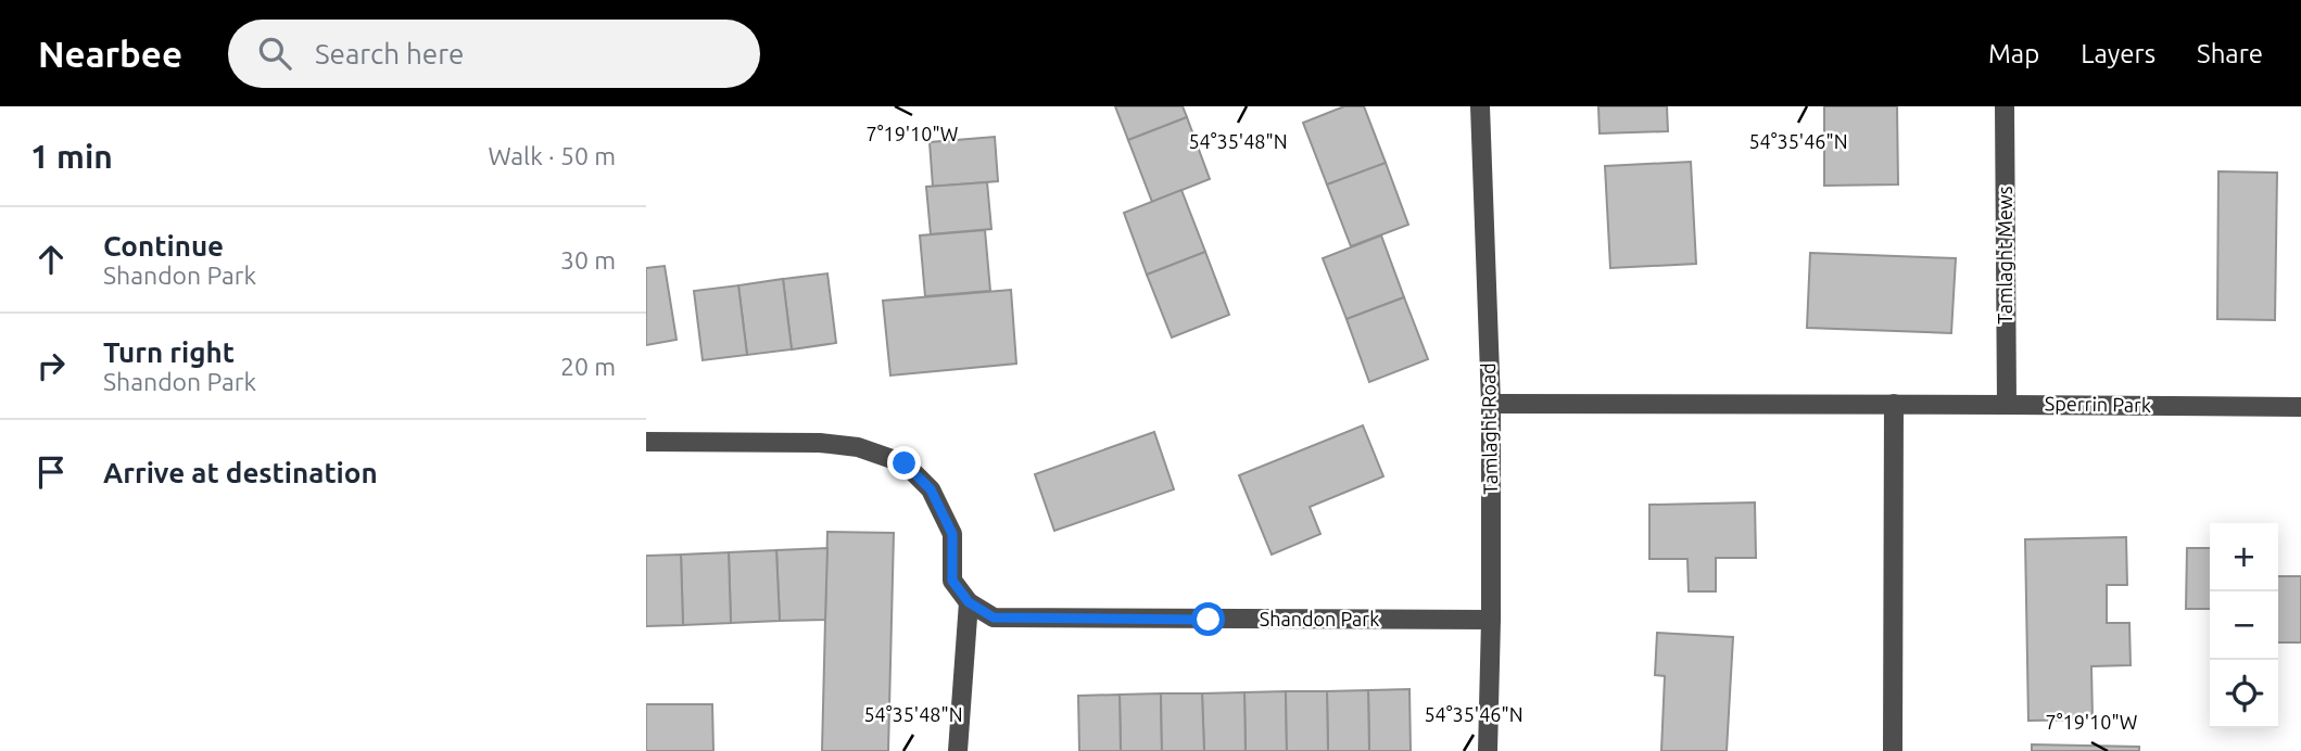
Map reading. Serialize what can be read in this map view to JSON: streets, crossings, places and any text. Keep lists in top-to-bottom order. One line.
{"streets":{"street":["Tamlaght Mews","Sperrin Park","Tamlaght Road","Shandon Park"]},"crossings":[["Tamlaght Mews","Sperrin Park"],["Sperrin Park","Tamlaght Road"],["Tamlaght Road","Shandon Park"]],"page":{"header":"Nearbee","search":"Search here","nav":["Map","Layers","Share"],"heading":["1 min","Walk · 50 m"],"list":[["Continue","Shandon Park","30 m"],["Turn right","Shandon Park","20 m"],"Arrive at destination"],"map_buttons":["+","−"]},"coordinates":["7°19'10\"W","54°35'48\"N","54°35'46\"N"]}
